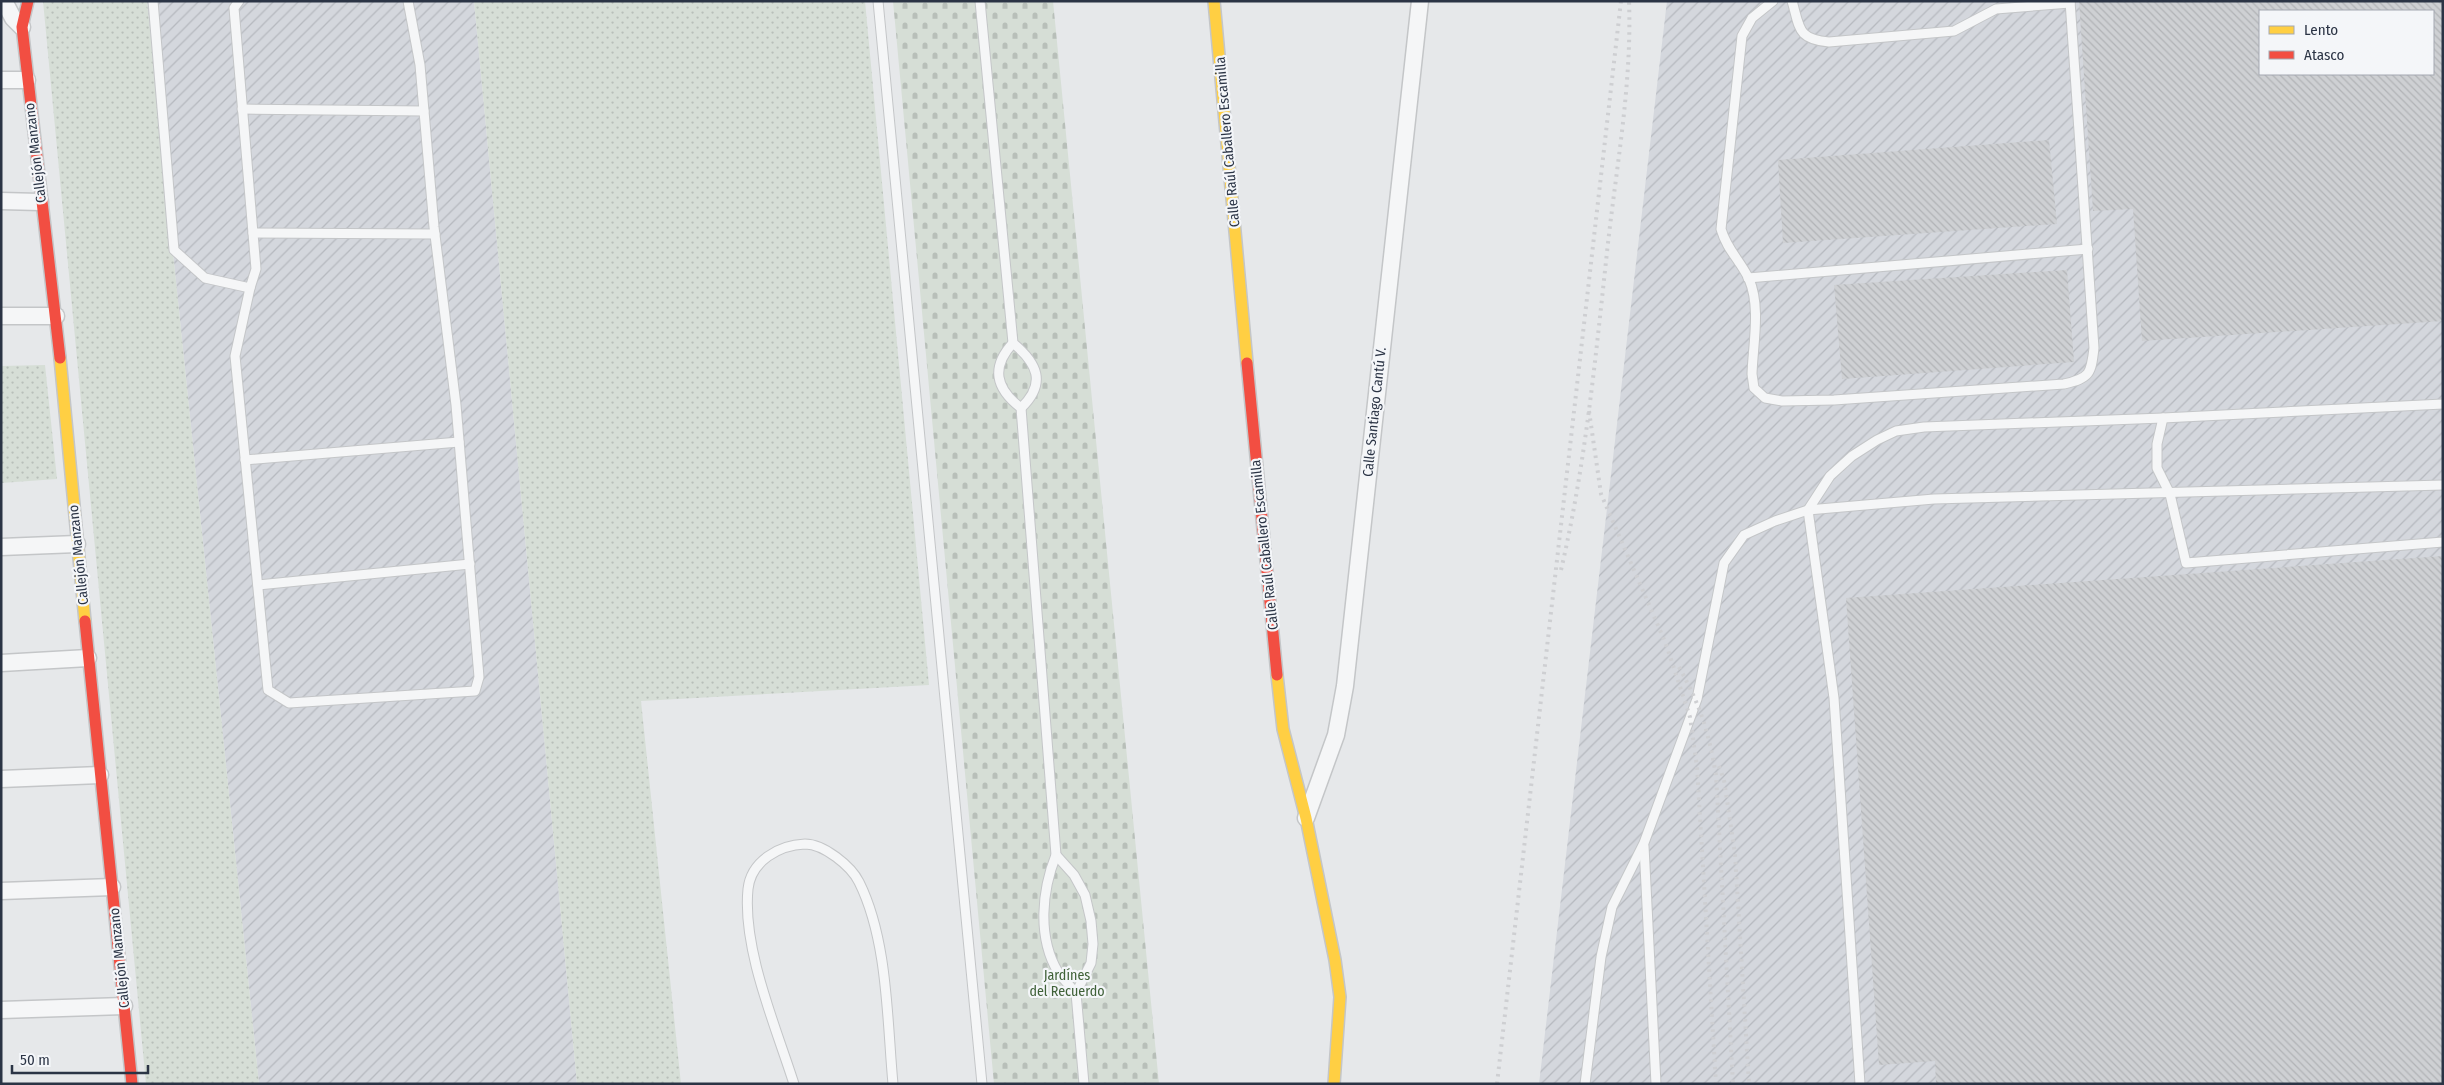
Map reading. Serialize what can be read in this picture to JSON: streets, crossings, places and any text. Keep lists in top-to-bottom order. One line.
{"streets":{"street":["Calle Raúl Caballero Escamilla","Callejón Manzano","Calle Santiago Cantú V."]},"crossings":[["Calle Raúl Caballero Escamilla","Calle Santiago Cantú V."]],"parks":["Jardínes del Recuerdo"],"legend":["Lento","Atasco"],"scale_bar":"50 m"}
